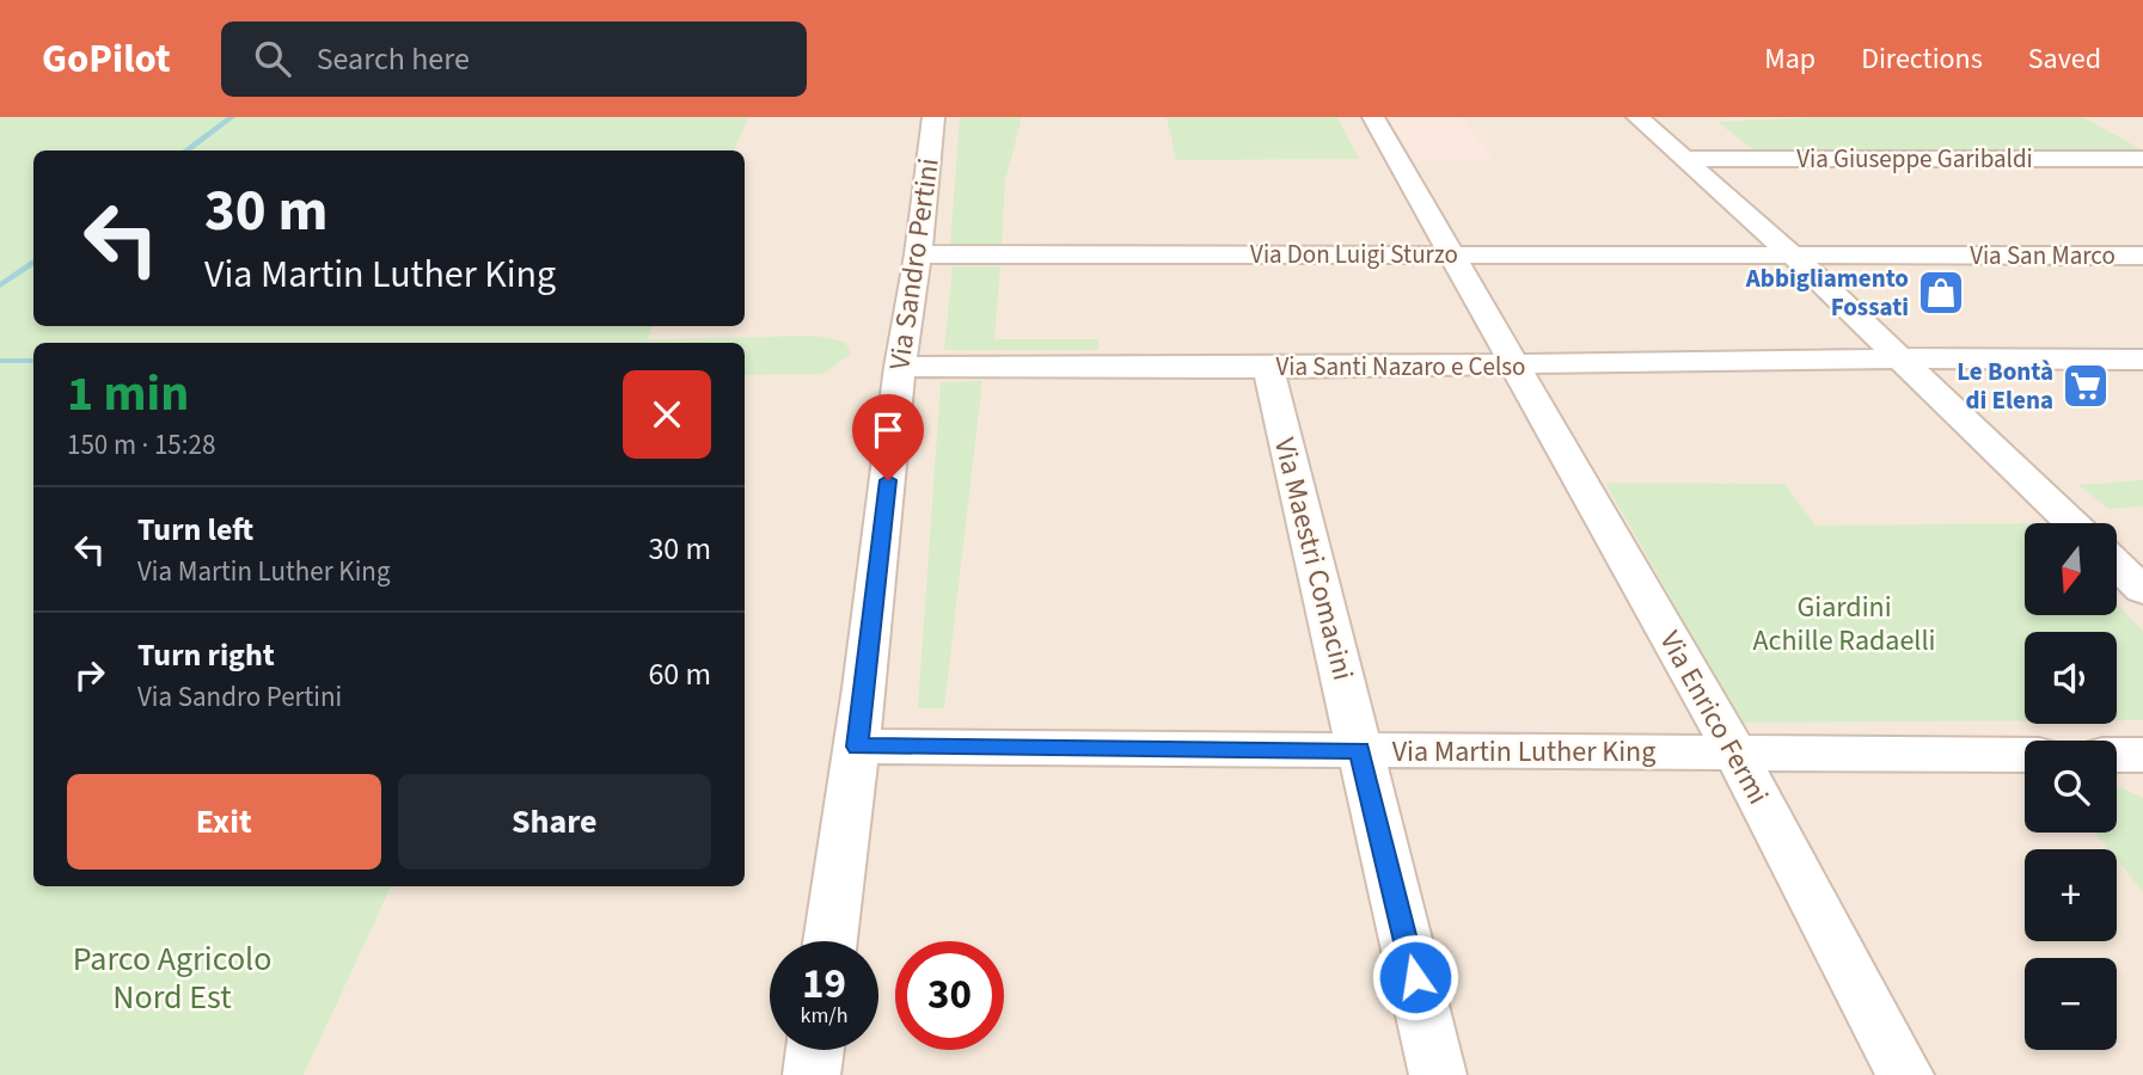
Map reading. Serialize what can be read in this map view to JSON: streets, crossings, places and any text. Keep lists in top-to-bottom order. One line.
{"streets":{"street":["Via Giuseppe Garibaldi","Via Don Luigi Sturzo","Via San Marco","Via Sandro Pertini","Via Santi Nazaro e Celso","Via Maestri Comacini","Via Enrico Fermi","Via Martin Luther King"]},"crossings":[["Via Don Luigi Sturzo","Via San Marco"],["Via Don Luigi Sturzo","Via Sandro Pertini"],["Via Don Luigi Sturzo","Via Enrico Fermi"],["Via Sandro Pertini","Via Santi Nazaro e Celso"],["Via Sandro Pertini","Via Martin Luther King"],["Via Santi Nazaro e Celso","Via Maestri Comacini"],["Via Santi Nazaro e Celso","Via Enrico Fermi"],["Via Maestri Comacini","Via Martin Luther King"],["Via Enrico Fermi","Via Martin Luther King"]],"parks":["Giardini Achille Radaelli","Parco Agricolo Nord Est"],"places":{"shop":["Abbigliamento Fossati"],"supermarket":["Le Bontà di Elena"]},"north":"bottom","page":{"header":"GoPilot","search":"Search here","nav":["Map","Directions","Saved"],"turn":["30 m","Via Martin Luther King"],"heading":["1 min","150 m · 15:28"],"list":[{"name":"Turn left","note":"Via Martin Luther King","value":"30 m"},{"name":"Turn right","note":"Via Sandro Pertini","value":"60 m"}],"map_buttons":["+","−"],"buttons":["Exit","Share"],"speed":"19 km/h","limit":"30"}}
